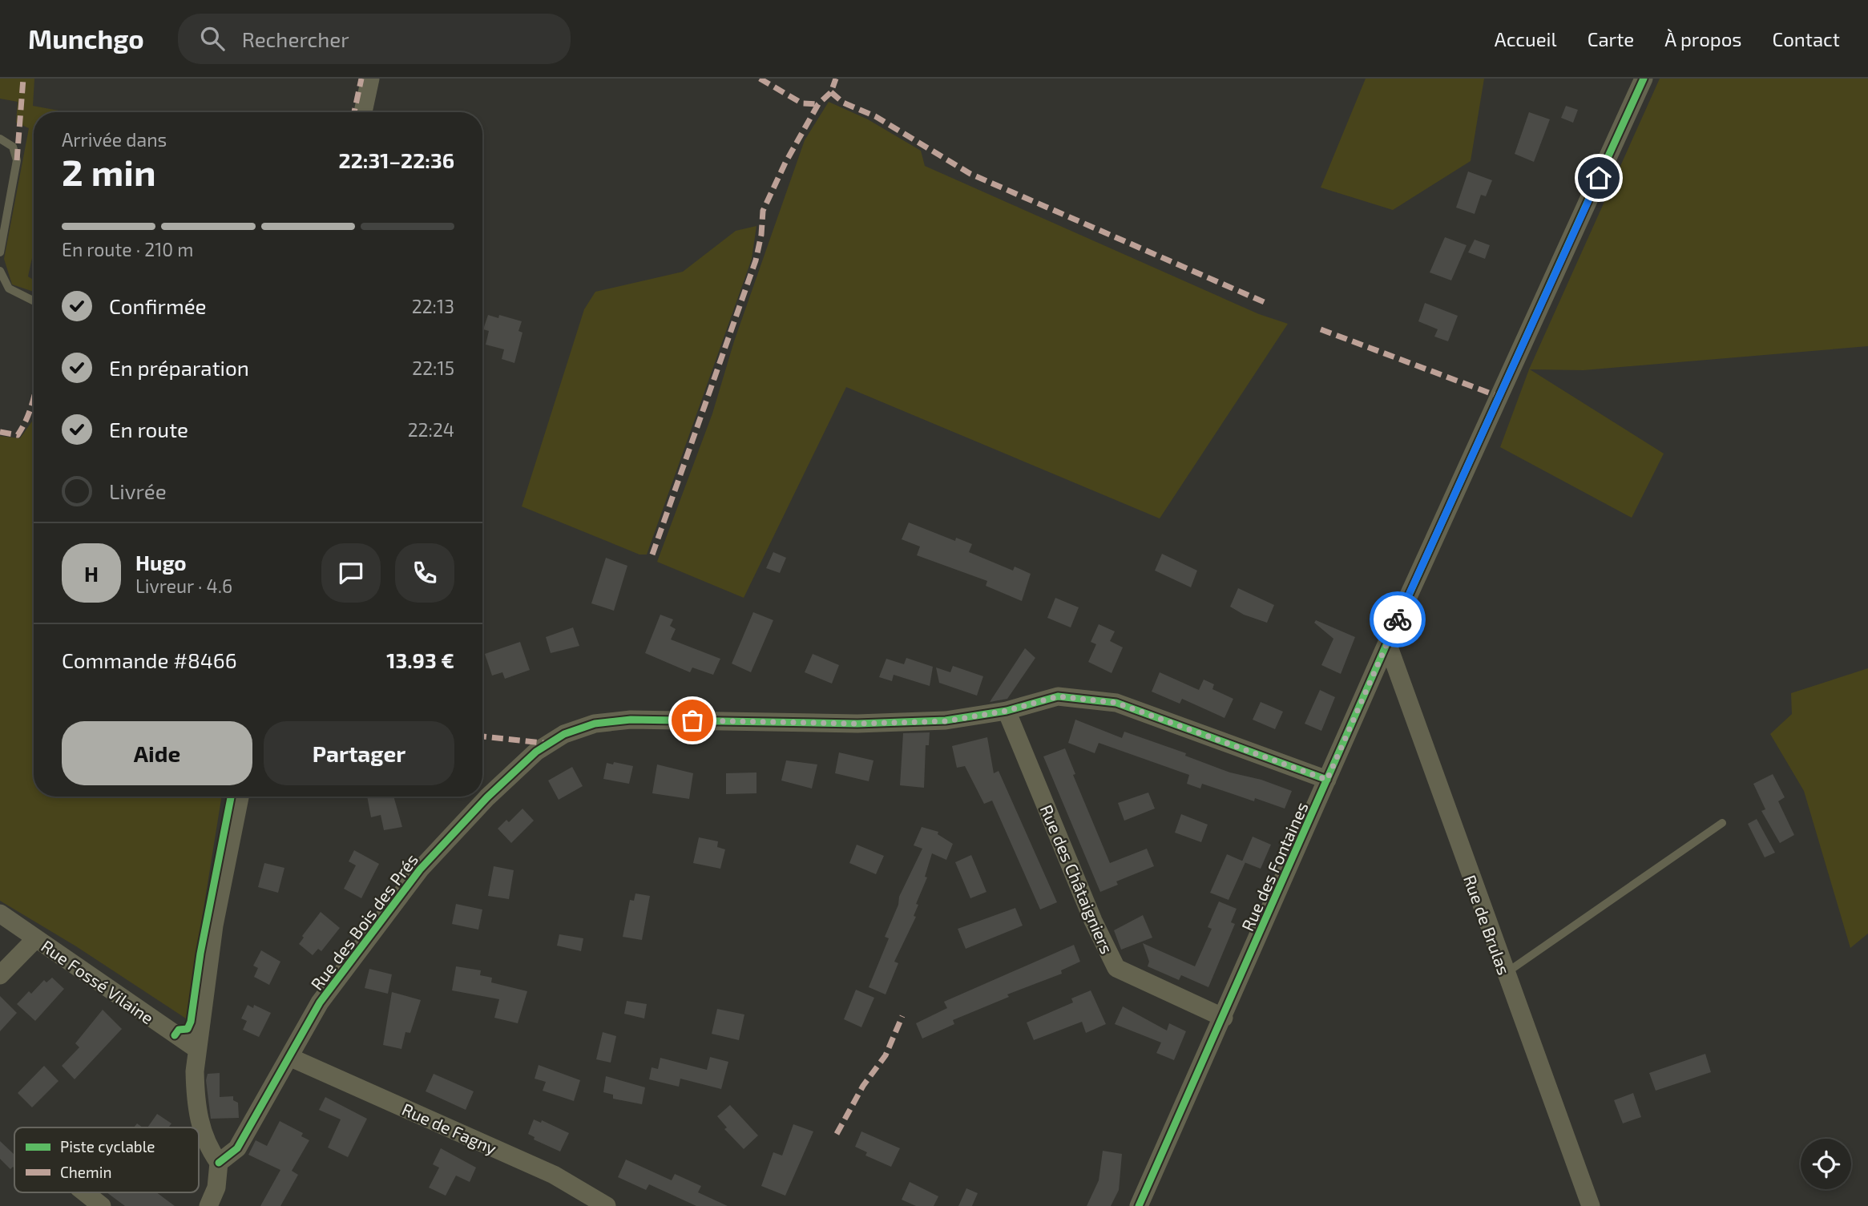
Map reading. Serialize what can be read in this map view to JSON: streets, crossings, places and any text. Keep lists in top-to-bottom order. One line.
{"streets":{"street":["Rue des Fontaines","Rue des Châtaigniers","Rue des Bois des Prés","Rue de Brulas","Rue Fossé Vilaine","Rue de Fagny"]},"crossings":[["Rue des Fontaines","Rue des Châtaigniers"],["Rue des Fontaines","Rue des Bois des Prés"],["Rue des Fontaines","Rue de Brulas"],["Rue des Châtaigniers","Rue des Bois des Prés"],["Rue des Bois des Prés","Rue de Fagny"]],"legend":["Piste cyclable","Chemin"],"page":{"header":"Munchgo","search":"Rechercher","nav":["Accueil","Carte","À propos","Contact"],"heading":["2 min","Arrivée dans","22:31–22:36"],"panel":["Hugo","Livreur · 4.6","Commande #8466","13.93 €"],"bar":"En route · 210 m","list":[["Confirmée","22:13"],["En préparation","22:15"],["En route","22:24"],"Livrée"],"round":"H","buttons":["Aide","Partager"]}}
